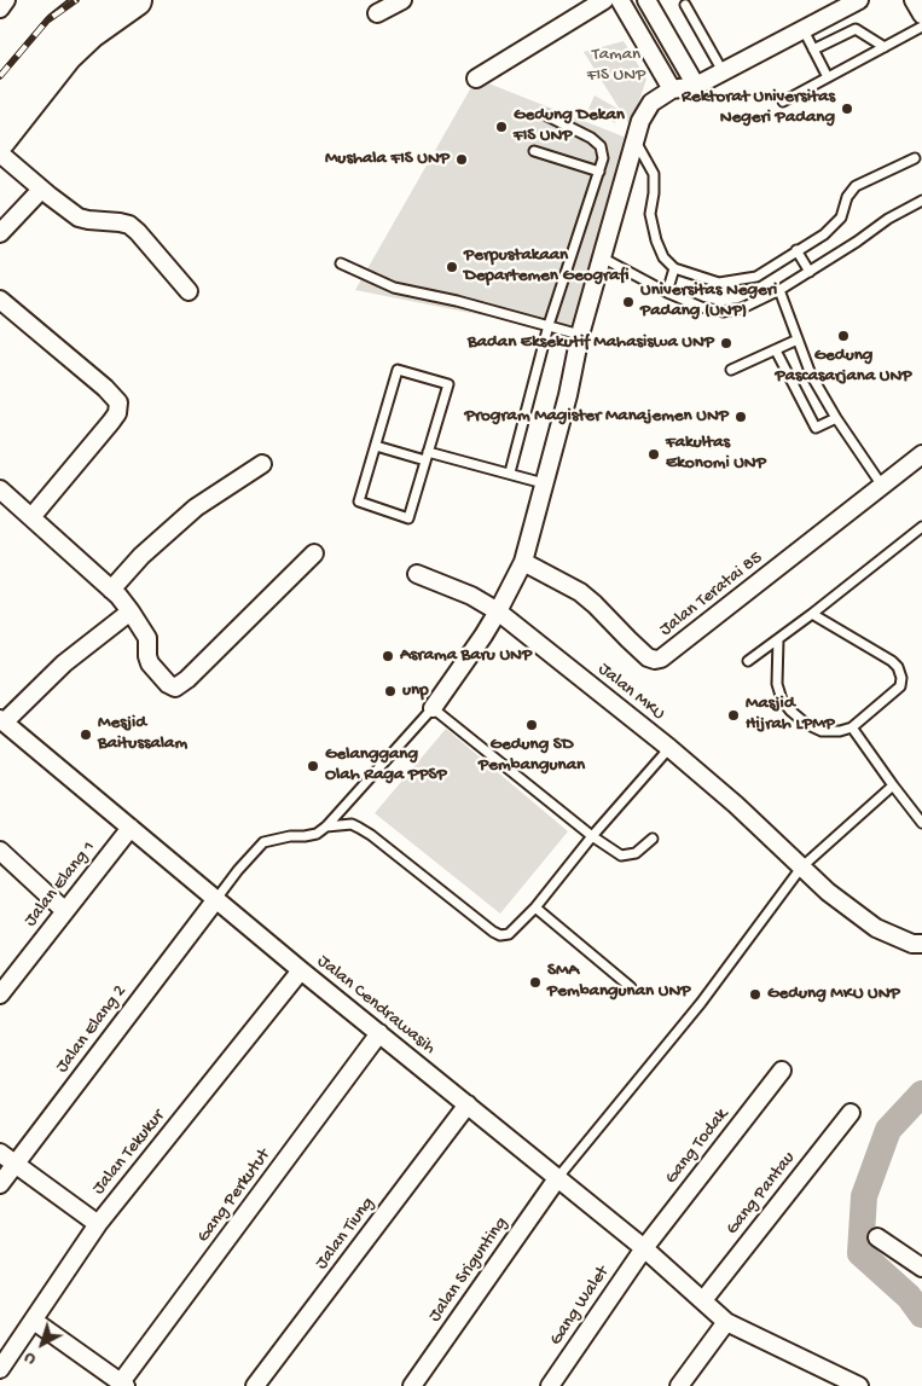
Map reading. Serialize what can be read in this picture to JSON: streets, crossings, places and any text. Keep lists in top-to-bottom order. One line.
{"streets":{"street":["Jalan Teratai 85","Jalan MKU","Jalan Elang 1","Jalan Cendrawasih","Jalan Elang 2","Gang Todak","Jalan Tekukur","Gang Pantau","Gang Perkutut","Jalan Tiung","Jalan Srigunting","Gang Walet"]},"crossings":[["Jalan Elang 1","Jalan Cendrawasih"],["Jalan Cendrawasih","Jalan Elang 2"],["Jalan Cendrawasih","Gang Todak"],["Jalan Cendrawasih","Jalan Tekukur"],["Jalan Cendrawasih","Gang Pantau"],["Jalan Cendrawasih","Gang Perkutut"],["Jalan Cendrawasih","Jalan Tiung"],["Jalan Cendrawasih","Jalan Srigunting"],["Jalan Cendrawasih","Gang Walet"],["Gang Todak","Gang Walet"]],"parks":["Taman FIS UNP"],"places":["Rektorat Universitas Negeri Padang","Gedung Dekan FIS UNP","Mushala FIS UNP","Perpustakaan Departemen Geografi","Universitas Negeri Padang (UNP)","Gedung Pascasarjana UNP","Badan Eksekutif Mahasiswa UNP","Program Magister Manajemen UNP","Fakultas Ekonomi UNP","Asrama Baru UNP","unp","Masjid Hijrah LPMP","Gedung SD Pembangunan","Mesjid Baitussalam","Gelanggang Olah Raga PPSP","SMA Pembangunan UNP","Gedung MKU UNP"],"north":"bottom left"}
